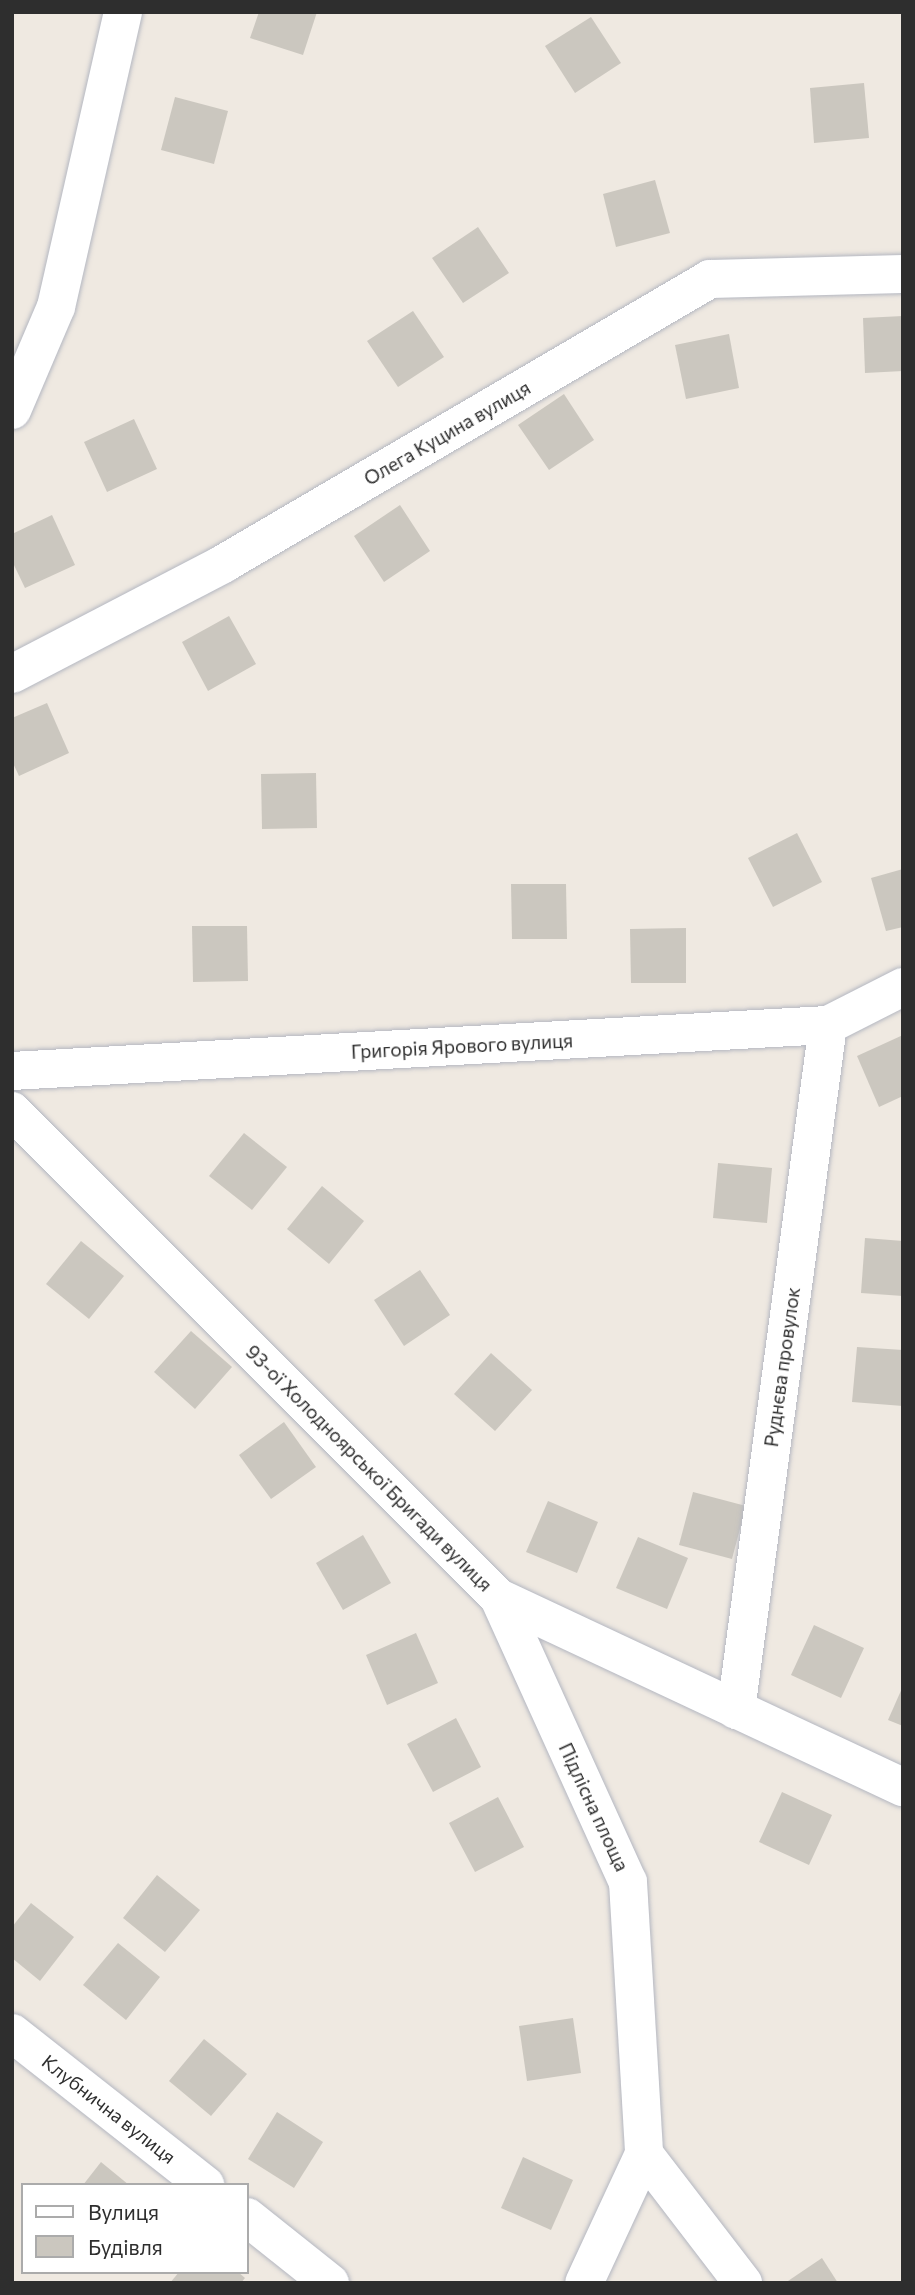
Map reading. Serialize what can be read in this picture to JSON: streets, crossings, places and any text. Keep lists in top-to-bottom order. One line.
{"streets":{"street":["Олега Куцина вулиця","Григорія Ярового вулиця","Руднєва провулок","93-ої Холодноярської Бригади вулиця","Підлісна площа","Клубнична вулиця"]},"crossings":[["Григорія Ярового вулиця","Руднєва провулок"],["Руднєва провулок","93-ої Холодноярської Бригади вулиця"],["93-ої Холодноярської Бригади вулиця","Підлісна площа"]],"legend":["Вулиця","Будівля"]}
